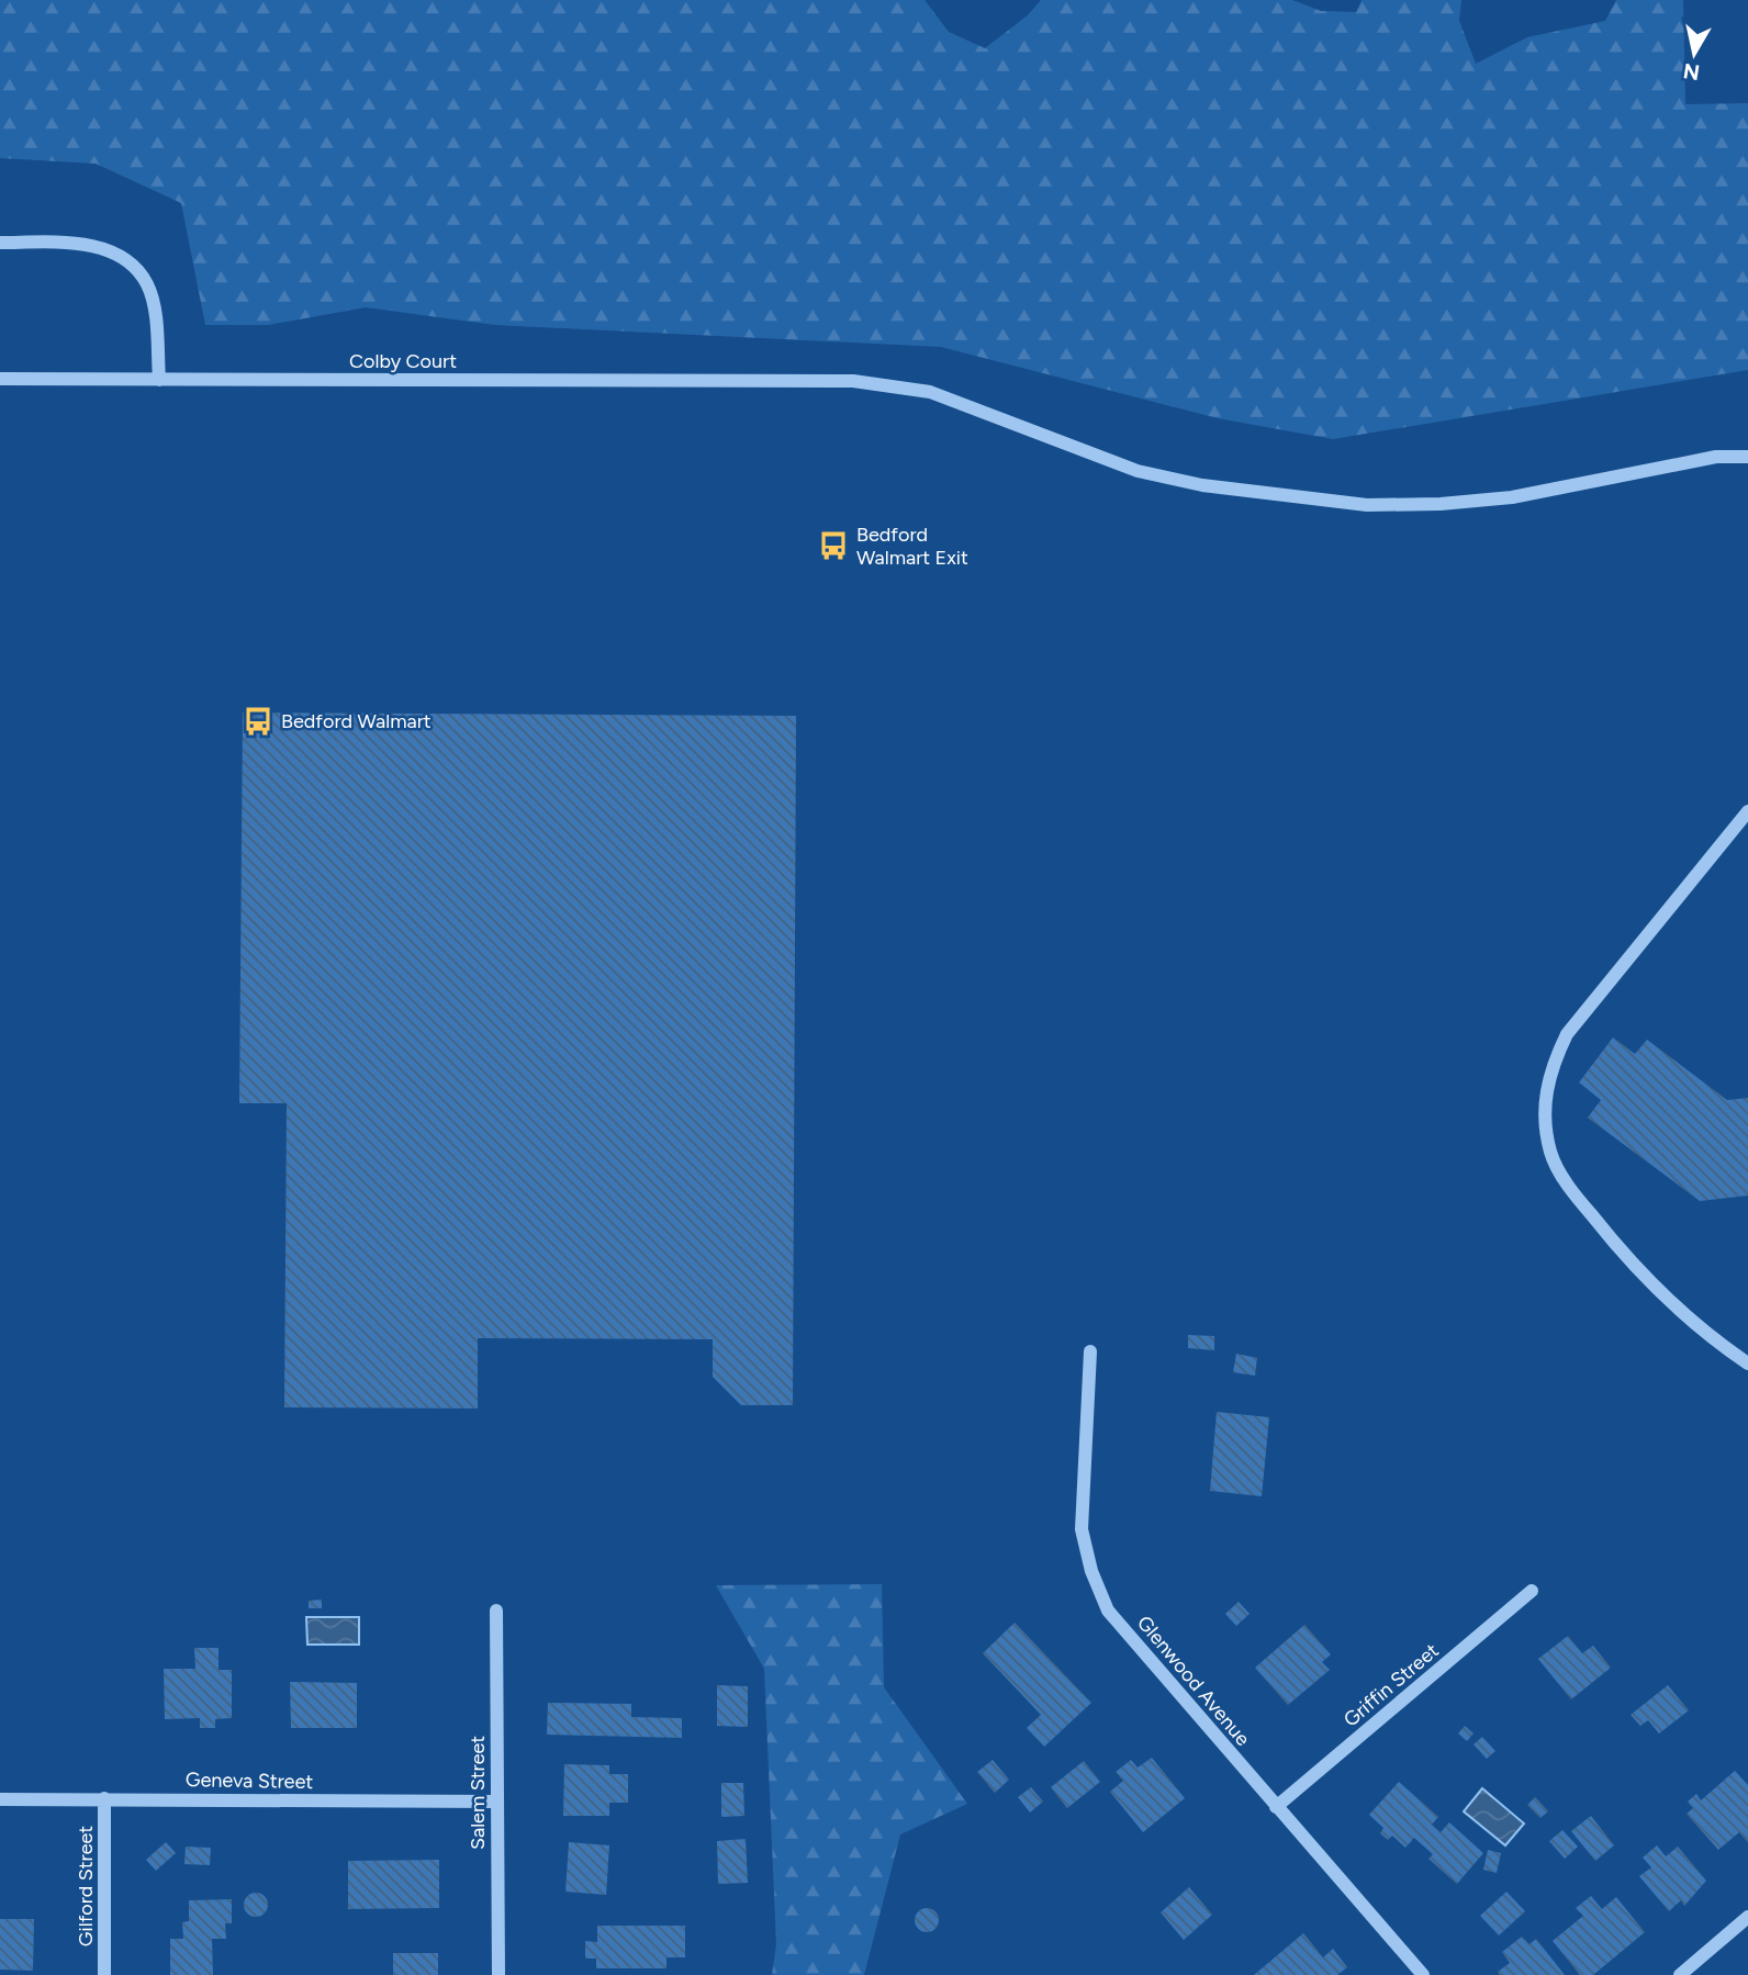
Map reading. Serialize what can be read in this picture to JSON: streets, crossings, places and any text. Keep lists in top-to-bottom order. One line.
{"streets":{"street":["Colby Court","Glenwood Avenue","Griffin Street","Geneva Street","Salem Street","Gilford Street"]},"crossings":[["Glenwood Avenue","Griffin Street"],["Geneva Street","Salem Street"],["Geneva Street","Gilford Street"]],"places":{"bus stop":["Bedford Walmart Exit","Bedford Walmart"]},"north":"bottom"}
